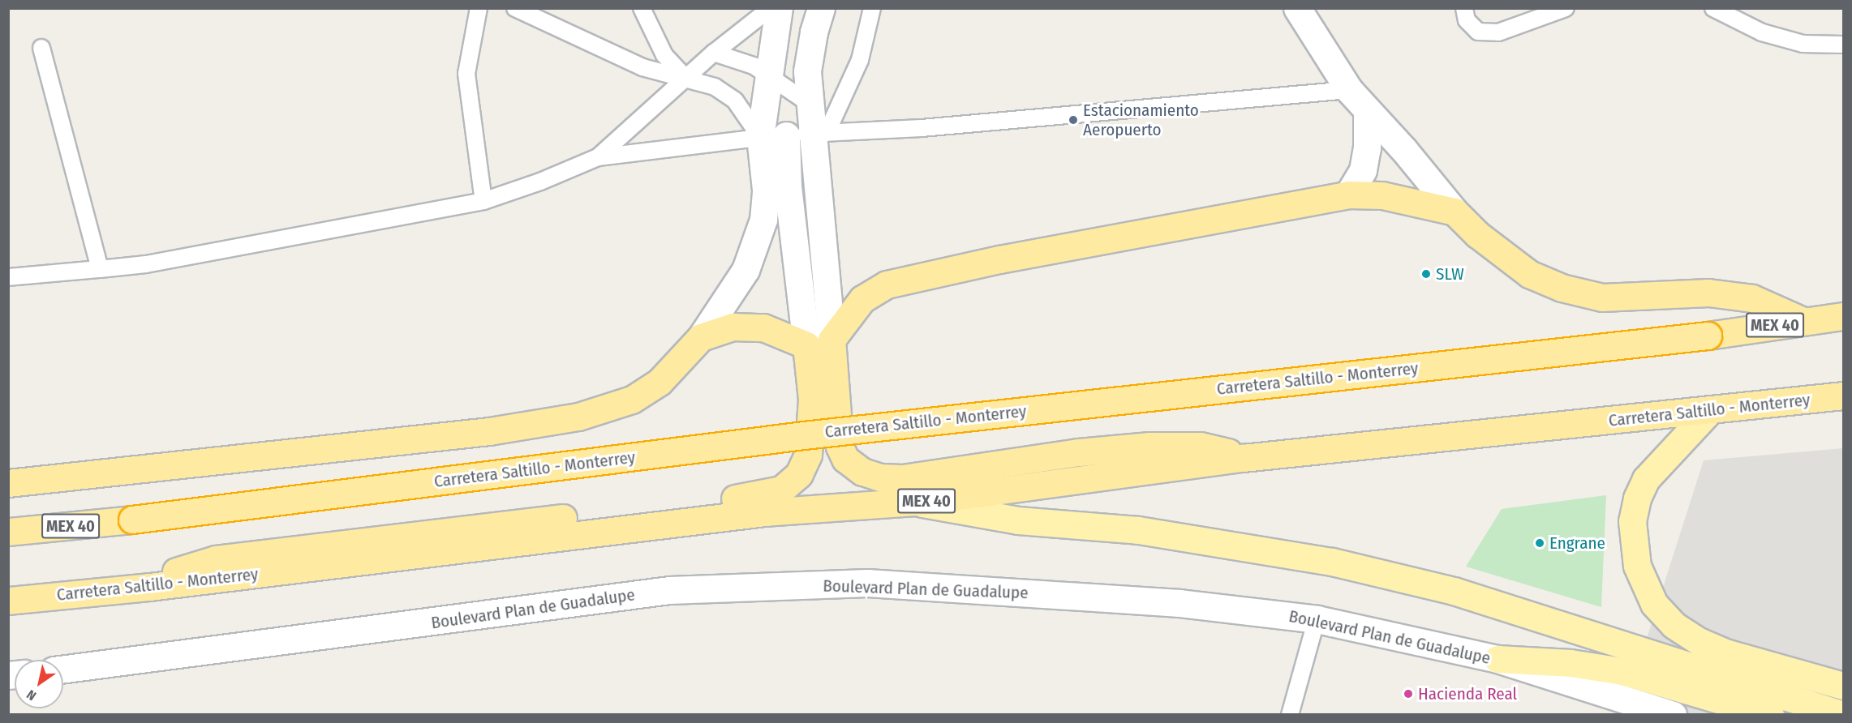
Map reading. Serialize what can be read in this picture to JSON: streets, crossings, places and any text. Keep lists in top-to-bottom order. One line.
{"streets":{"highway":["MEX 40","Carretera Saltillo - Monterrey"],"street":["Boulevard Plan de Guadalupe"]},"places":["Estacionamiento Aeropuerto","SLW","Engrane","Hacienda Real"],"north":"bottom left"}
